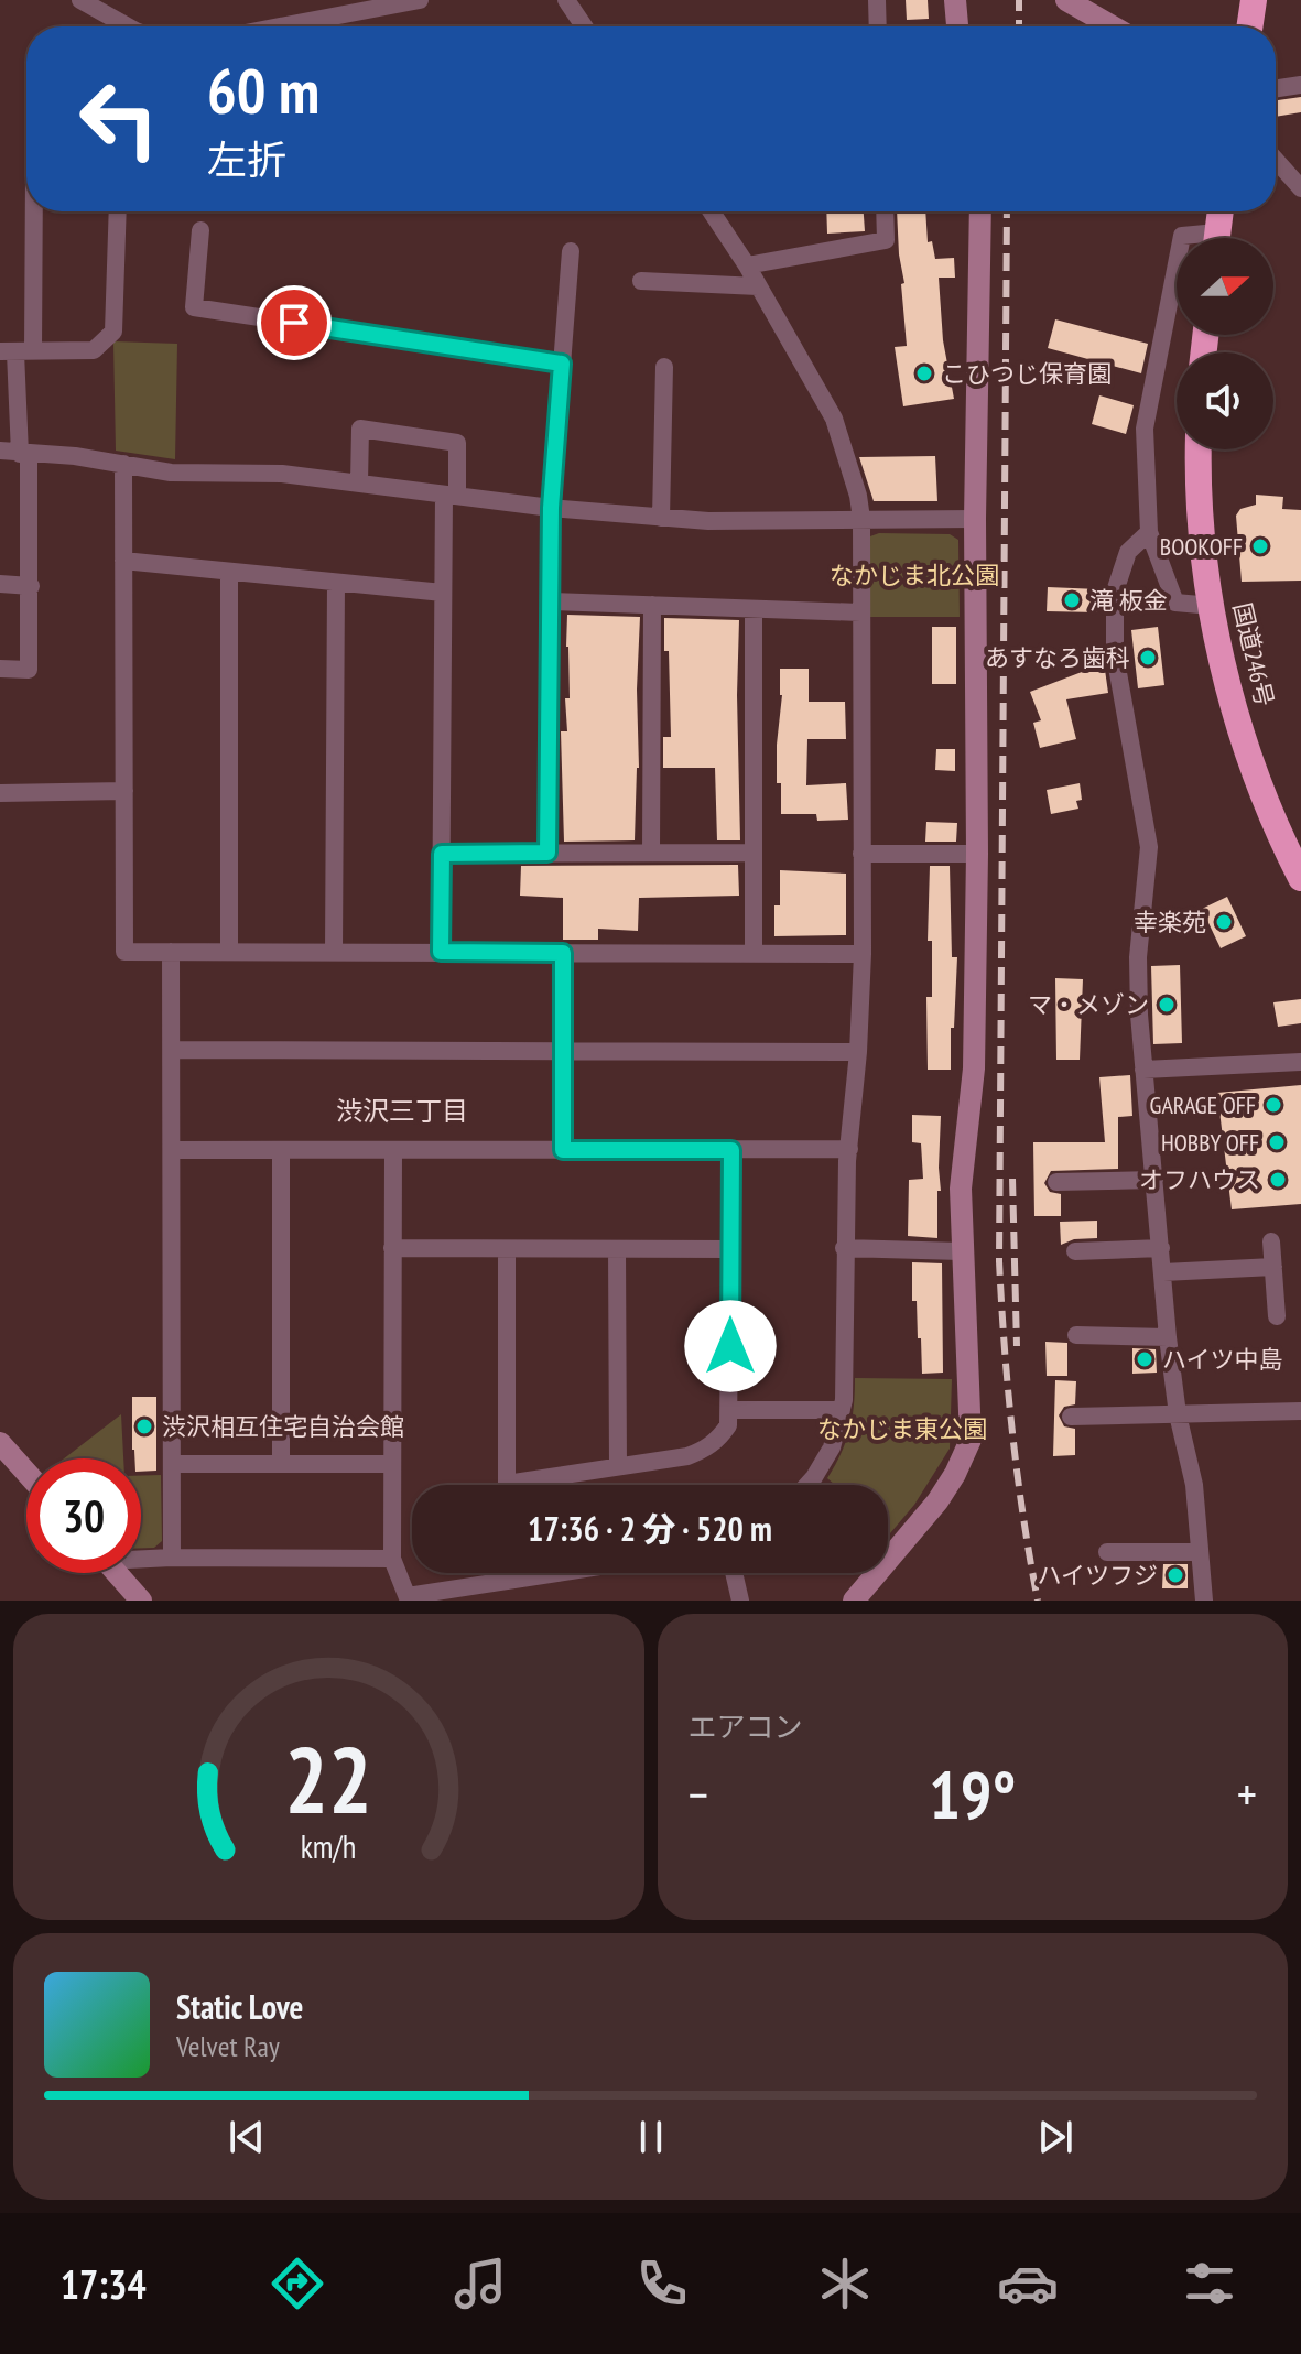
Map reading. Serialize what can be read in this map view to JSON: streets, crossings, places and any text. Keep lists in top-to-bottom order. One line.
{"streets":{"highway":["国道246号"]},"districts":["渋沢三丁目"],"parks":["なかじま北公園","なかじま東公園"],"places":["こひつじ保育園","BOOKOFF","滝 板金","あすなろ歯科","幸楽苑","マ・メゾン","GARAGE OFF","HOBBY OFF","オフハウス","ハイツ中島","渋沢相互住宅自治会館","ハイツフジ"],"north":"right","page":{"turn":["60 m","左折"],"limit":"30","trip":"17:36 · 2 分 · 520 m","tile":"エアコン","heat":["−","19°","+"],"song":["Static Love","Velvet Ray"],"tabs":"17:34","gauge":["22","km/h"]}}
